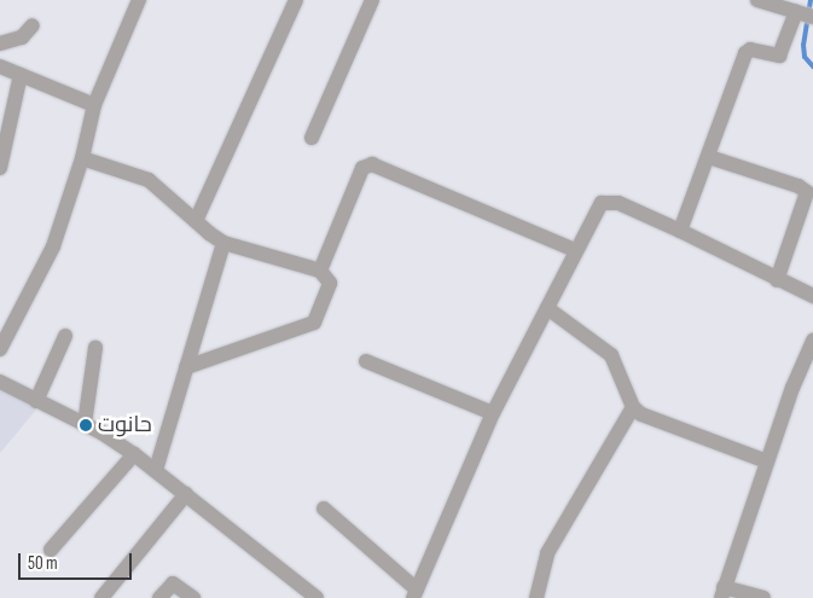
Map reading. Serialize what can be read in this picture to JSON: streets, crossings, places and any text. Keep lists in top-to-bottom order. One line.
{"places":["حانوت"],"scale_bar":"50 m"}
